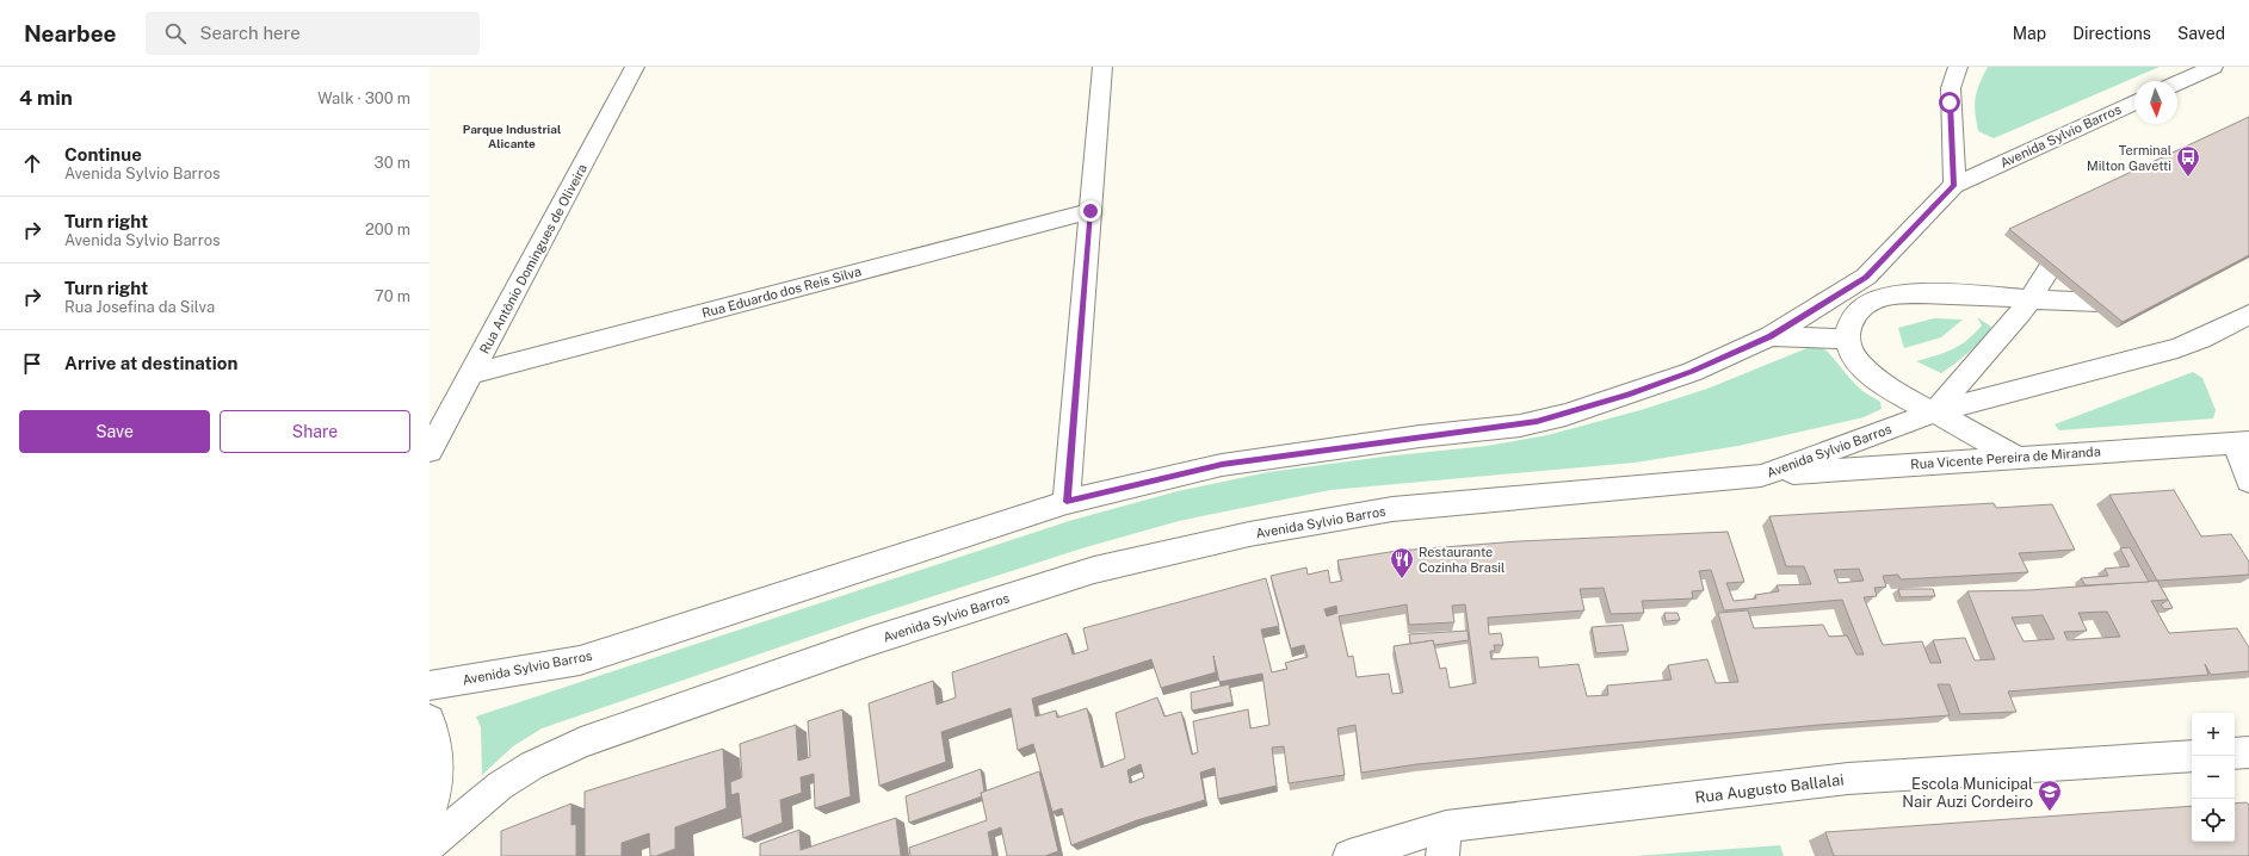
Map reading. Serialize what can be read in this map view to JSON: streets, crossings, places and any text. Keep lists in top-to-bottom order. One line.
{"streets":{"main road":["Avenida Sylvio Barros","Rua Antônio Domingues de Oliveira","Rua Eduardo dos Reis Silva","Rua Vicente Pereira de Miranda","Rua Augusto Ballalai"]},"crossings":[["Avenida Sylvio Barros","Rua Vicente Pereira de Miranda"],["Rua Antônio Domingues de Oliveira","Rua Eduardo dos Reis Silva"]],"districts":["Parque Industrial Alicante"],"places":{"bus stop":["Terminal Milton Gavetti"],"restaurant":["Restaurante Cozinha Brasil"],"school or university":["Escola Municipal Nair Auzi Cordeiro"]},"north":"bottom","page":{"header":"Nearbee","search":"Search here","nav":["Map","Directions","Saved"],"heading":["4 min","Walk · 300 m"],"list":[["Continue","Avenida Sylvio Barros","30 m"],["Turn right","Avenida Sylvio Barros","200 m"],["Turn right","Rua Josefina da Silva","70 m"],"Arrive at destination"],"buttons":["Save","Share"],"map_buttons":["+","−"]}}
